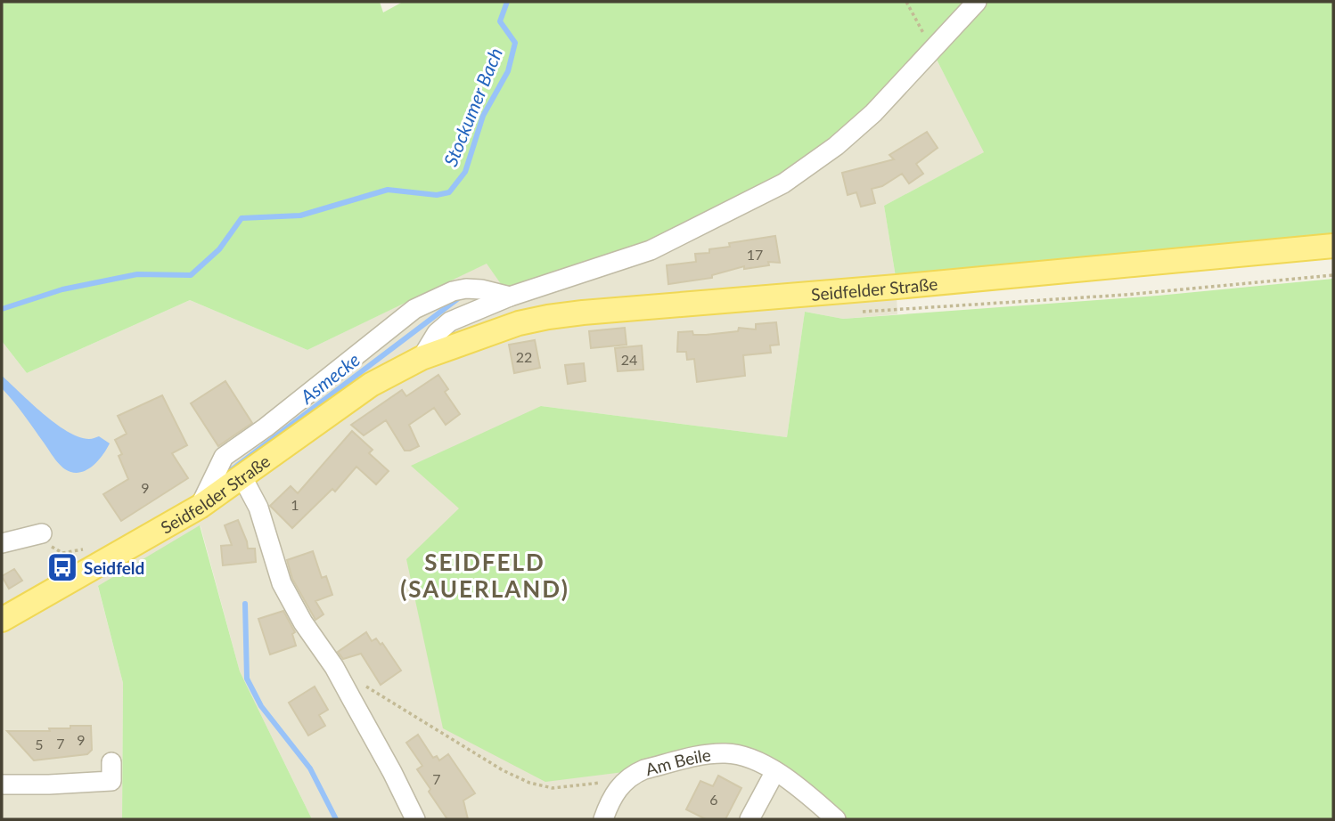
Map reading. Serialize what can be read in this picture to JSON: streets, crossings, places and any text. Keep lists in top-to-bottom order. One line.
{"streets":{"main road":["Seidfelder Straße"],"street":["Am Beile"]},"districts":["SEIDFELD (SAUERLAND)"],"water":["Stockumer Bach","Asmecke"],"places":{"bus stop":["Seidfeld"]},"house_numbers":["17","22","24","9","1","9","7","5","7","6"]}
